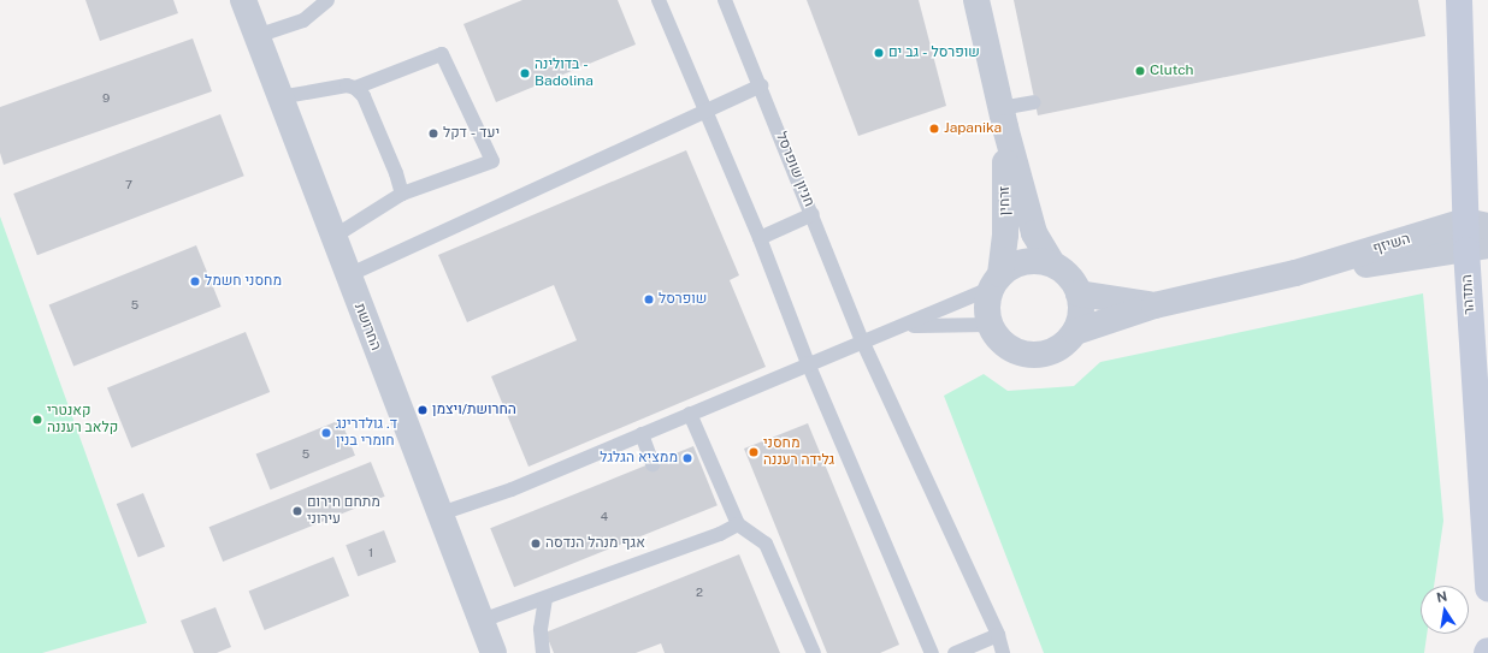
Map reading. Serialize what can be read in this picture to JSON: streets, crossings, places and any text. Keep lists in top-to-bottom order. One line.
{"streets":{"street":["זרחין","השיזף","התדהר","החרושת"],"lane":["חניון שופרסל"]},"crossings":[["זרחין","השיזף"],["השיזף","התדהר"]],"places":["שופרסל - גב ים","Clutch","בדולינה - Badolina","Japanika","יעד - דקל","מחסני חשמל","שופרסל","החרושת/ויצמן","קאנטרי קלאב רעננה","ד. גולדרינג חומרי בנין","מחסני גלידה רעננה","ממציא הגלגל","מתחם חירום עירוני","אגף מנהל הנדסה"],"house_numbers":["9","7","5","5","4","1","2"],"north":"top"}
